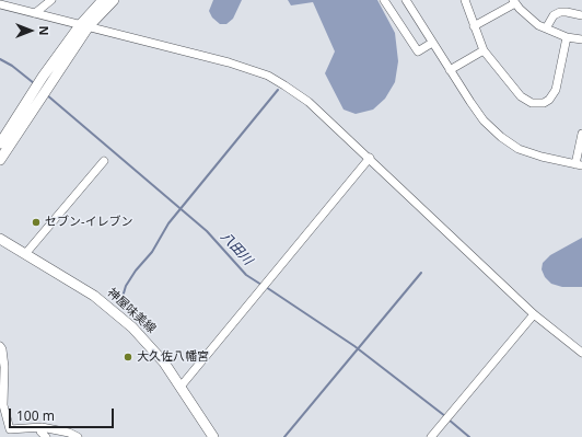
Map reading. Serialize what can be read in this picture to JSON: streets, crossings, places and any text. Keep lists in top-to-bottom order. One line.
{"streets":{"main road":["神屋味美線"]},"water":["八田川"],"places":["セブン-イレブン","大久佐八幡宮"],"scale_bar":"100 m","north":"right"}
